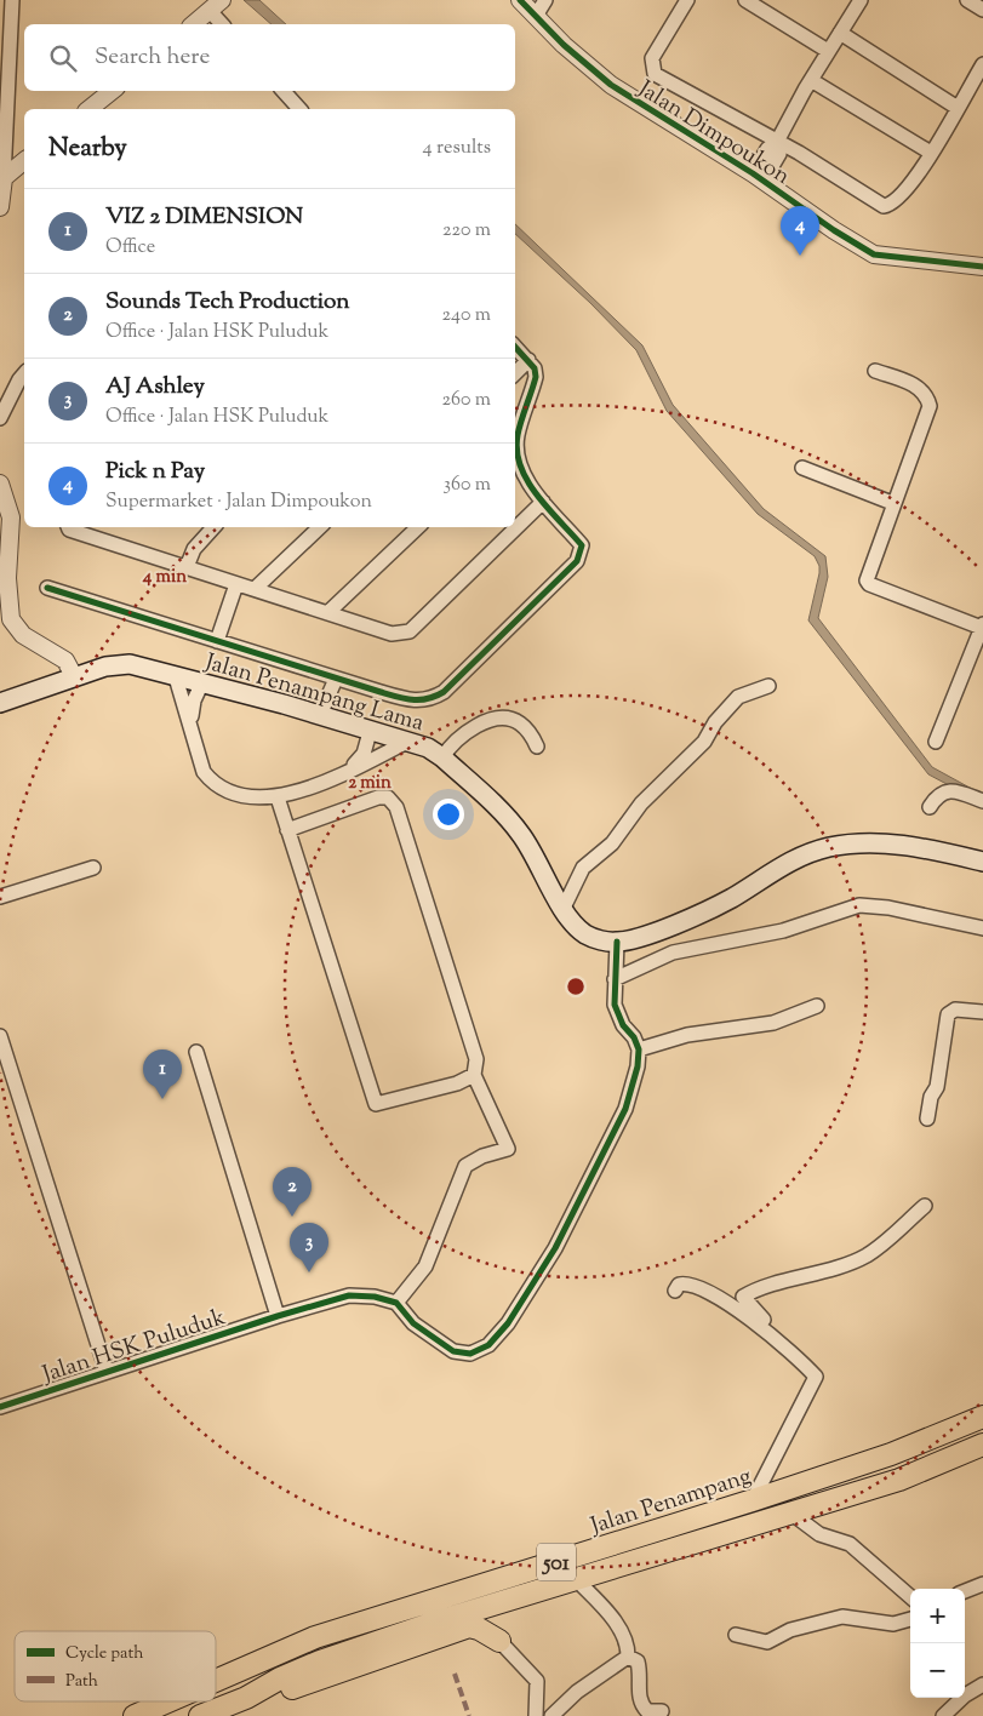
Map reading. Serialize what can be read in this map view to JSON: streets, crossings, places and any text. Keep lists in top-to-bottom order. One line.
{"streets":{"main road":["Jalan Penampang Lama","Jalan Penampang","501"],"street":["Jalan Dimpoukon","Jalan HSK Puluduk"]},"legend":["Cycle path","Path"],"page":{"search":"Search here","heading":["Nearby","4 results"],"list":[{"mark":"1","name":"VIZ 2 DIMENSION","note":"Office","value":"220 m"},{"mark":"2","name":"Sounds Tech Production","note":"Office · Jalan HSK Puluduk","value":"240 m"},{"mark":"3","name":"AJ Ashley","note":"Office · Jalan HSK Puluduk","value":"260 m"},{"mark":"4","name":"Pick n Pay","note":"Supermarket · Jalan Dimpoukon","value":"360 m"}],"pins":["4","1","2","3"],"map_buttons":["+","−"]},"rings":["4 min","2 min"]}
